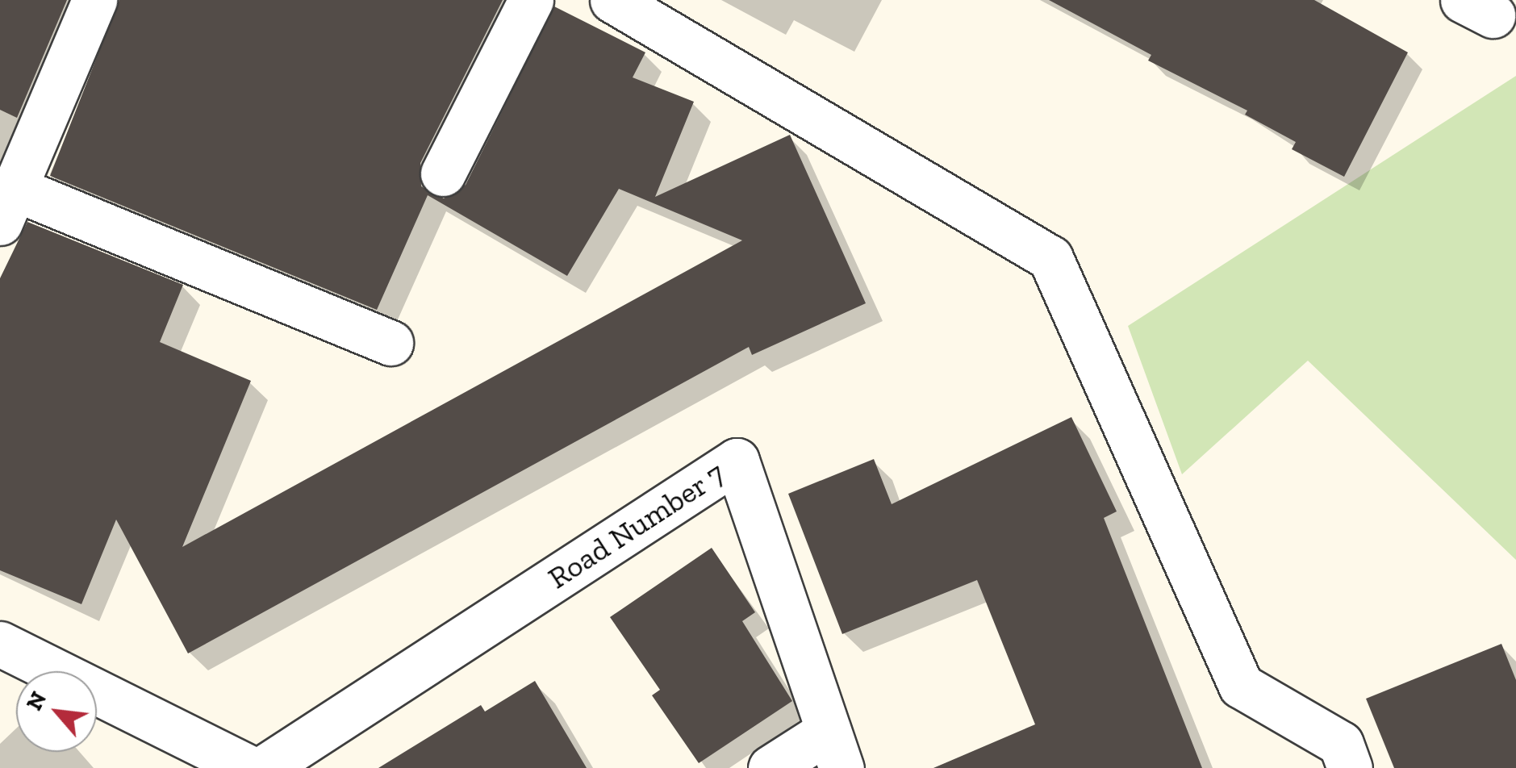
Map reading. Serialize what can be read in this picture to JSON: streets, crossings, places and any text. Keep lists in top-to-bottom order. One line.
{"streets":{"street":["Road Number 7"]},"north":"top left"}
